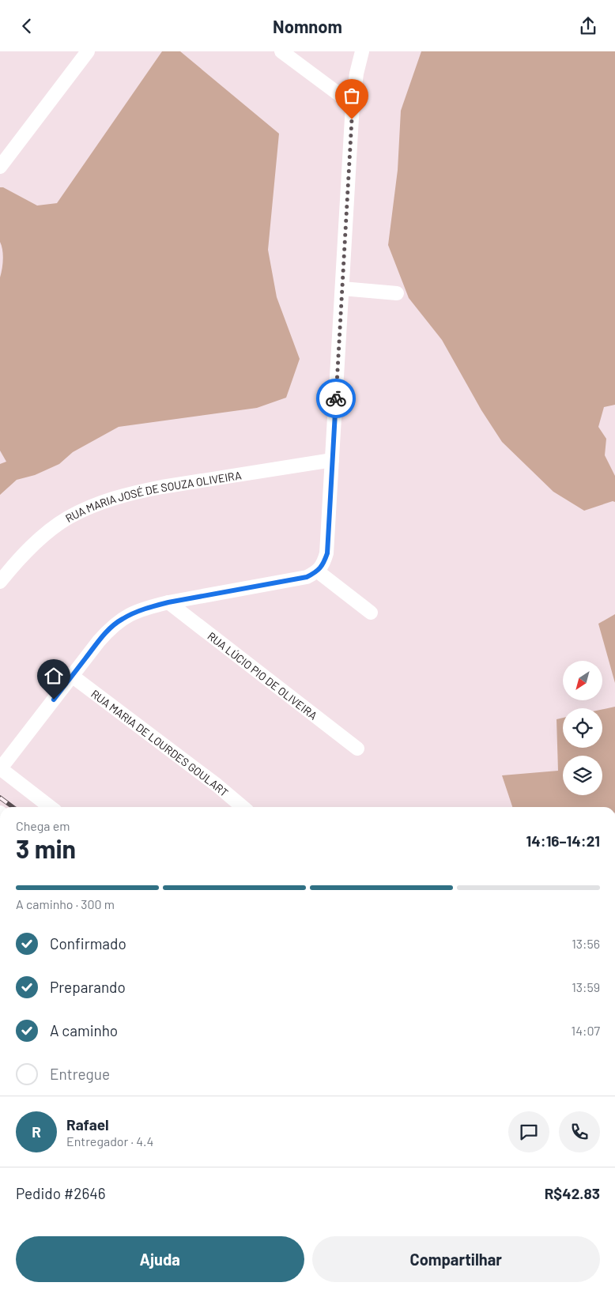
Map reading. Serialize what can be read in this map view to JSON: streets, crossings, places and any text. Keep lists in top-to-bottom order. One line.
{"streets":{"street":["RUA MARIA JOSÉ DE SOUZA OLIVEIRA","RUA LÚCIO PIO DE OLIVEIRA","RUA MARIA DE LOURDES GOULART"]},"north":"bottom left","page":{"header":"Nomnom","heading":["3 min","Chega em","14:16–14:21"],"panel":["Rafael","Entregador · 4.4","Pedido #2646","R$42.83"],"bar":"A caminho · 300 m","list":[["Confirmado","13:56"],["Preparando","13:59"],["A caminho","14:07"],"Entregue"],"round":"R","buttons":["Ajuda","Compartilhar"]}}
